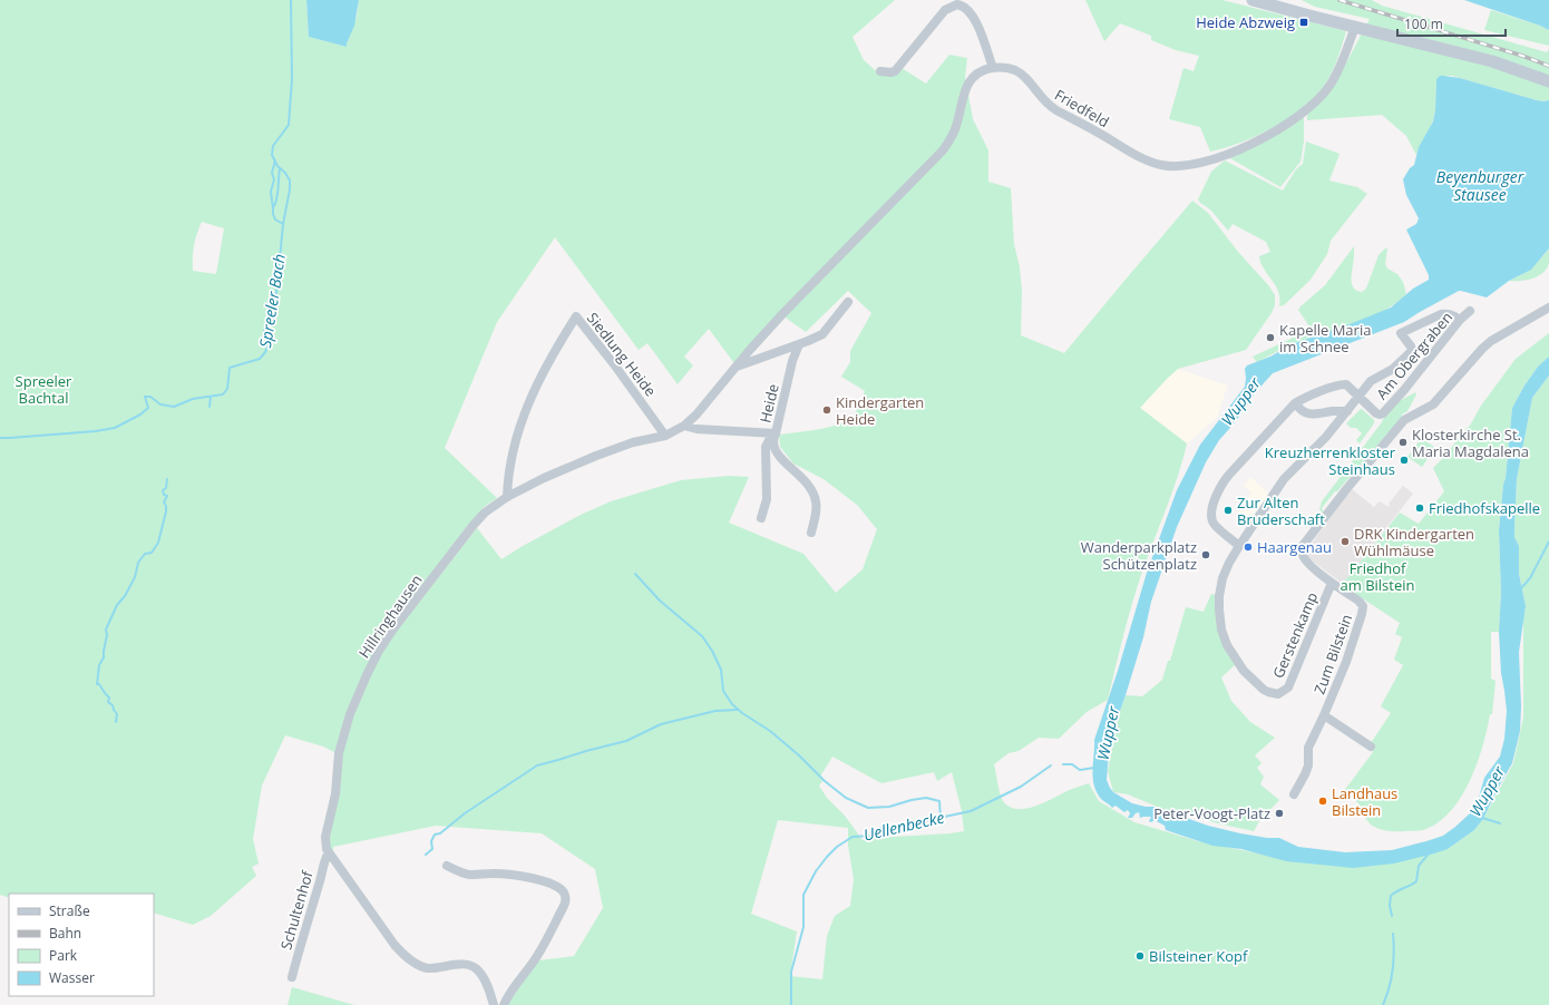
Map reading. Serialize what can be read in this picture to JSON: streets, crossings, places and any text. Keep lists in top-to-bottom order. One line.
{"streets":{"street":["Friedfeld","Siedlung Heide","Am Obergraben","Heide","Hillringhausen","Gerstenkamp","Zum Bilstein","Schultenhof"]},"crossings":[["Siedlung Heide","Hillringhausen"],["Hillringhausen","Schultenhof"],["Gerstenkamp","Zum Bilstein"]],"water":["Beyenburger Stausee","Spreeler Bach","Wupper","Uellenbecke"],"parks":["Spreeler Bachtal","Friedhof am Bilstein"],"places":{"transit":["Heide Abzweig"],"other":["Kapelle Maria im Schnee","Kindergarten Heide","Klosterkirche St. Maria Magdalena","Kreuzherrenkloster Steinhaus","Friedhofskapelle","Zur Alten Bruderschaft","DRK Kindergarten Wühlmäuse","Haargenau","Wanderparkplatz Schützenplatz","Landhaus Bilstein","Peter-Voogt-Platz","Bilsteiner Kopf"]},"legend":["Straße","Bahn","Park","Wasser"],"scale_bar":"100 m"}
